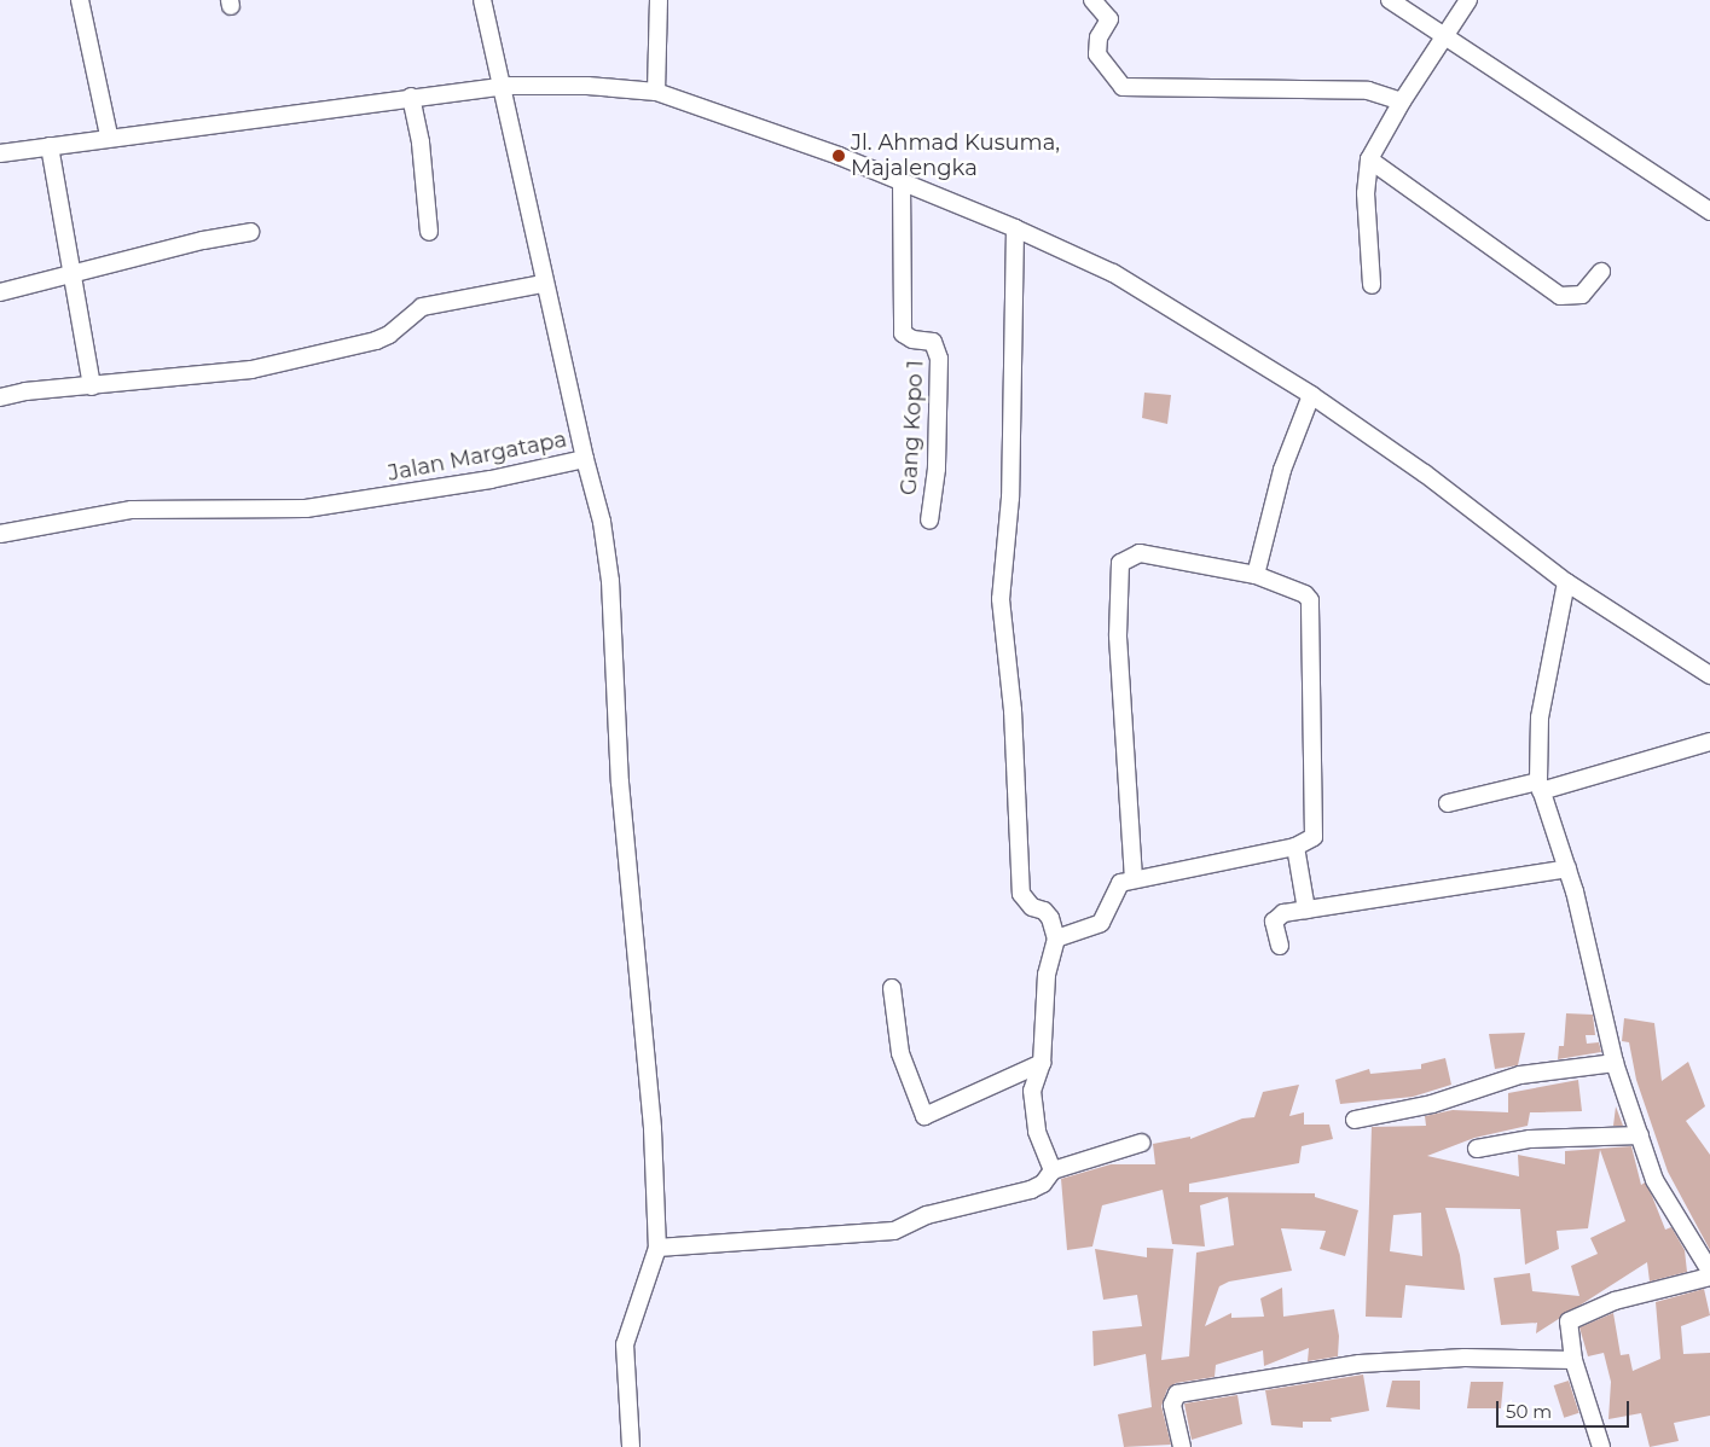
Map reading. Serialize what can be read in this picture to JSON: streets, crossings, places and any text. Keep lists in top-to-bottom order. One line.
{"streets":{"street":["Gang Kopo 1","Jalan Margatapa"]},"places":["Jl. Ahmad Kusuma, Majalengka"],"scale_bar":"50 m"}
